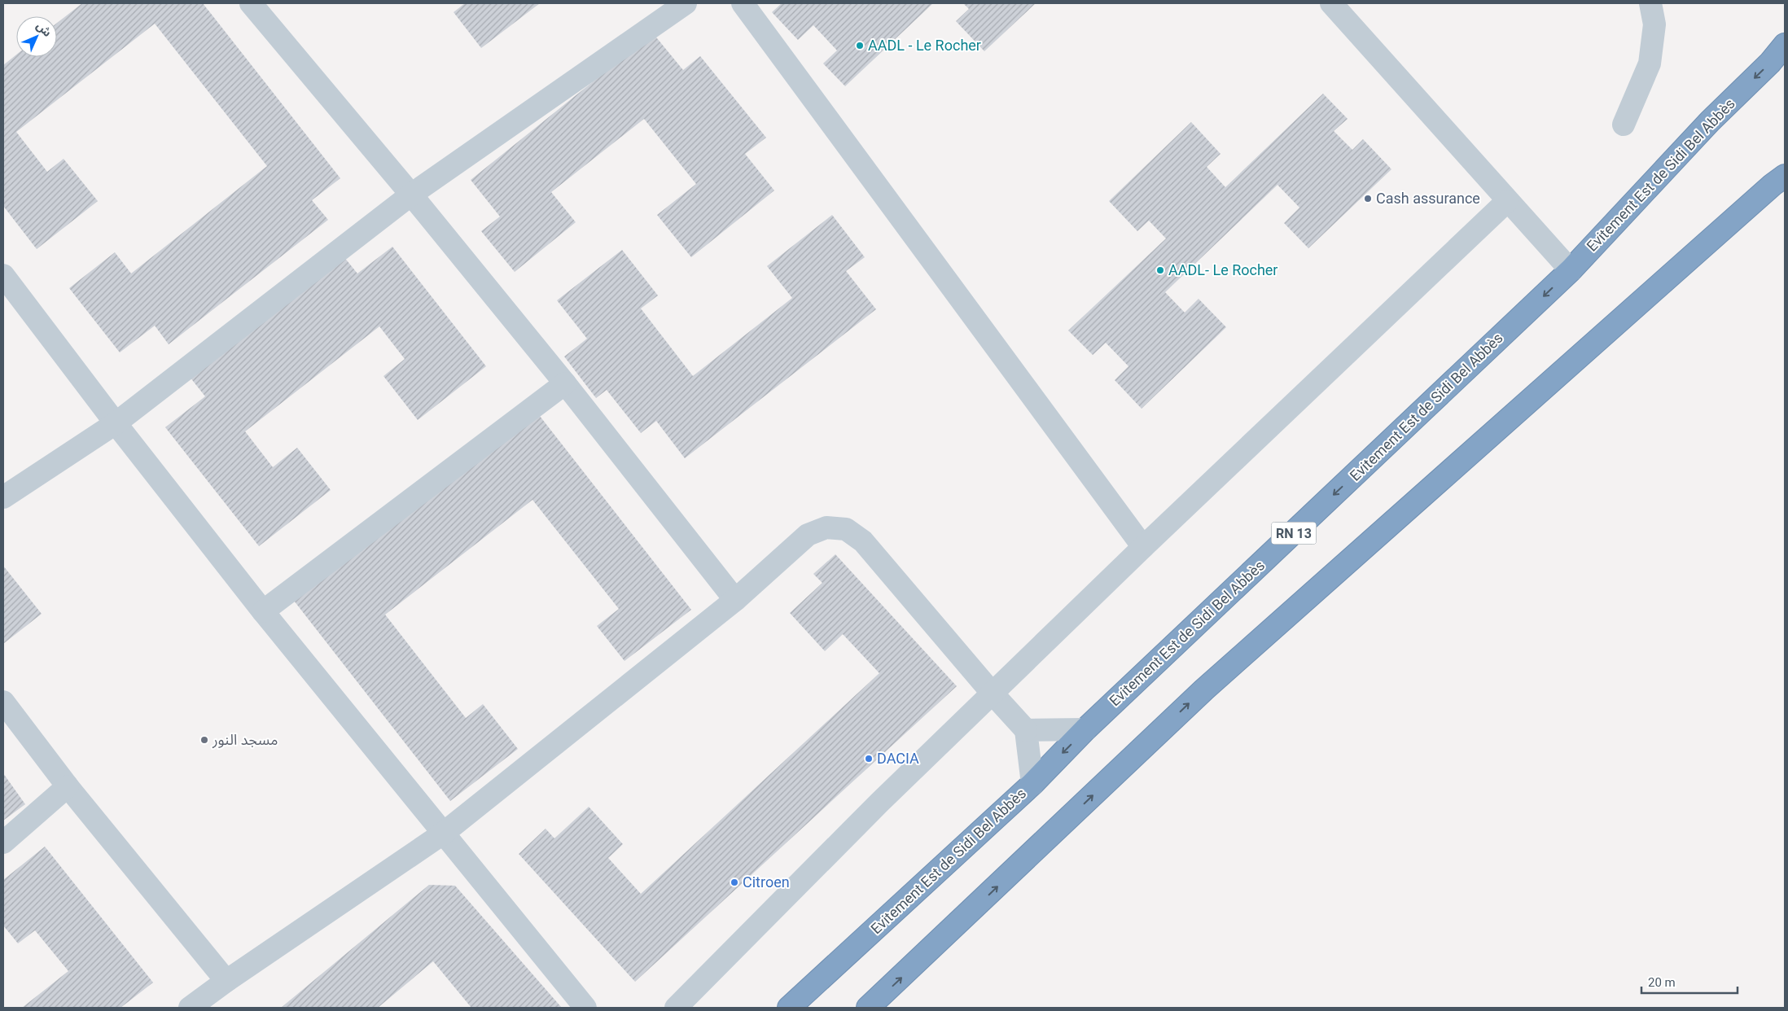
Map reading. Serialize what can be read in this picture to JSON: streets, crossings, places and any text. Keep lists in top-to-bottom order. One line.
{"streets":{"highway":["Evitement Est de Sidi Bel Abbès","RN 13"]},"places":["AADL - Le Rocher","Cash assurance","AADL- Le Rocher","مسجد النور","DACIA","Citroen"],"scale_bar":"20 m","north":"top right"}
